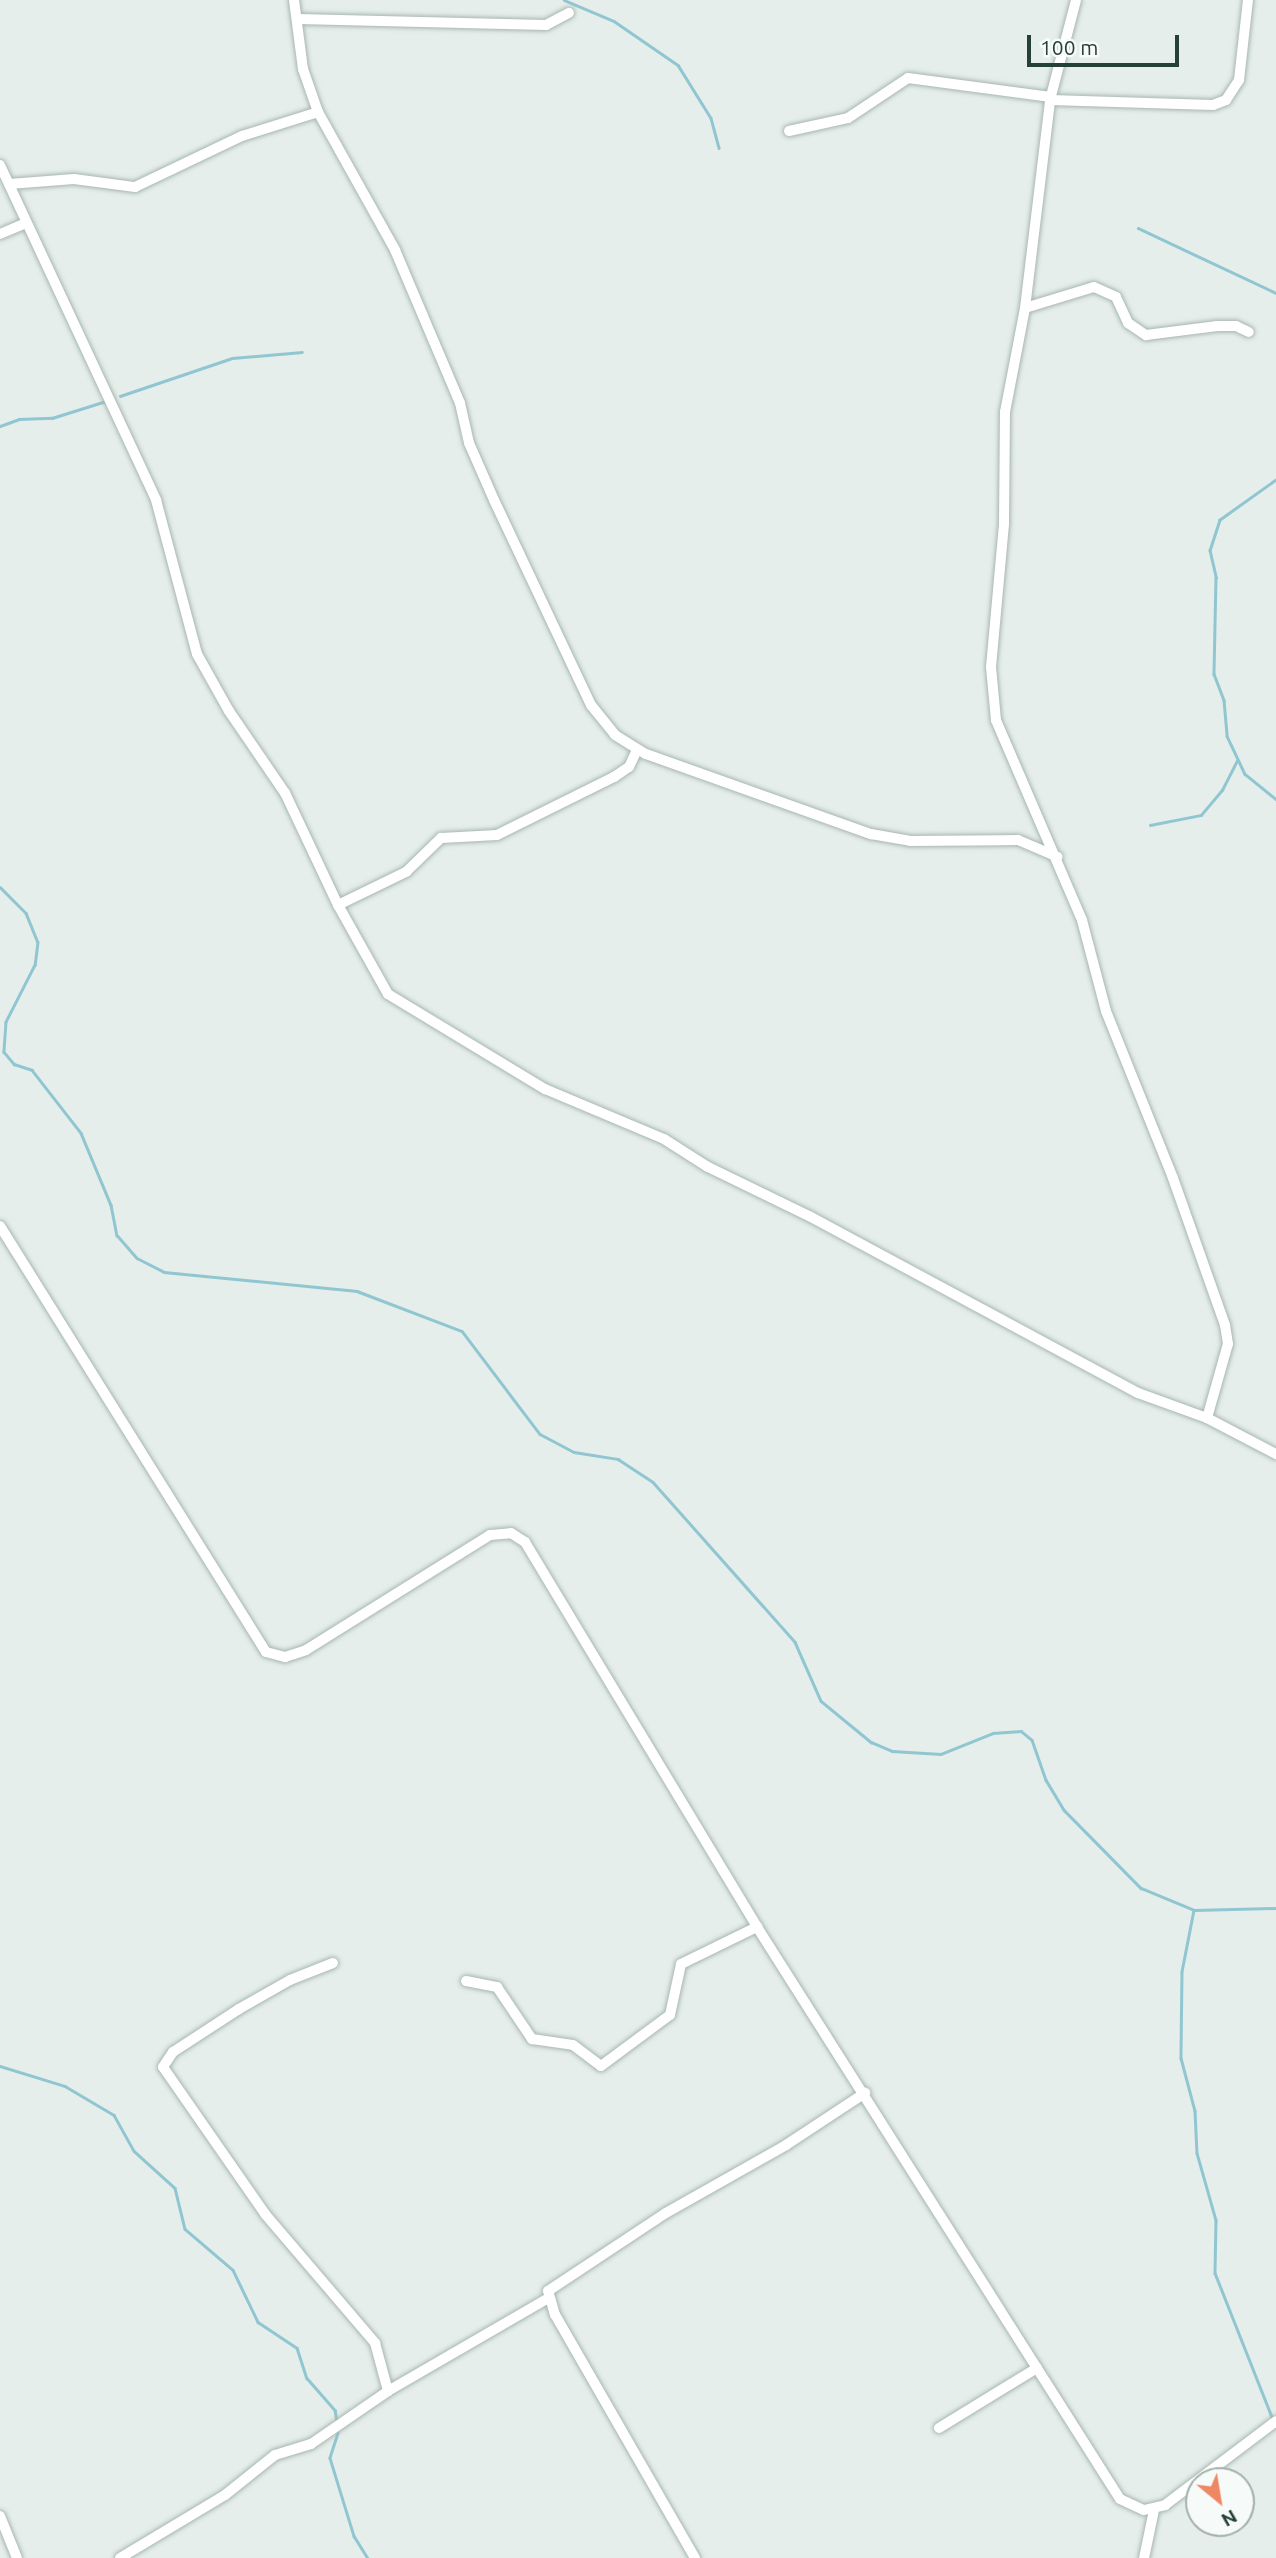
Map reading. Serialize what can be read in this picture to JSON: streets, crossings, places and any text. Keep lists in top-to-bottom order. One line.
{"scale_bar":"100 m","north":"bottom right"}
